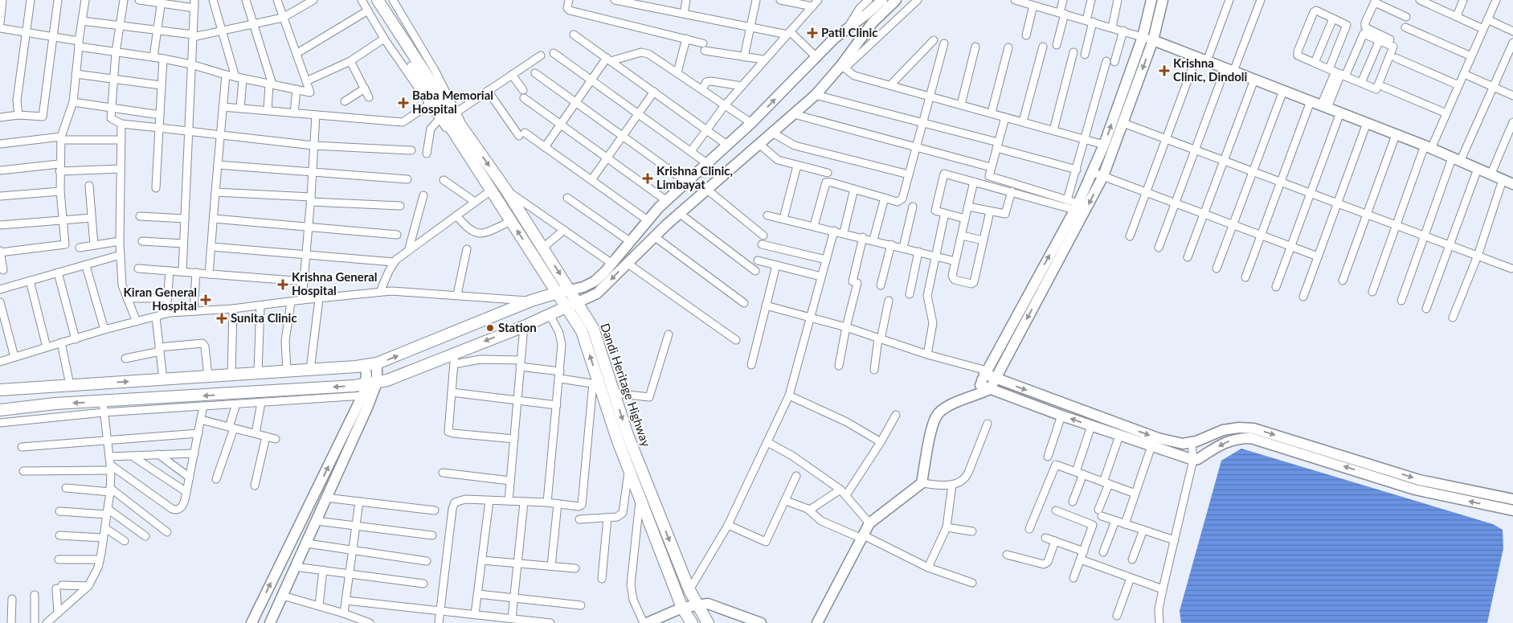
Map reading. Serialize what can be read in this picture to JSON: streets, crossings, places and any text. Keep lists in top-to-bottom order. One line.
{"streets":{"main road":["Dandi Heritage Highway"]},"places":{"health":["Patil Clinic","Krishna Clinic, Dindoli","Baba Memorial Hospital","Krishna Clinic, Limbayat","Krishna General Hospital","Kiran General Hospital","Sunita Clinic"],"other":["Station"]}}
